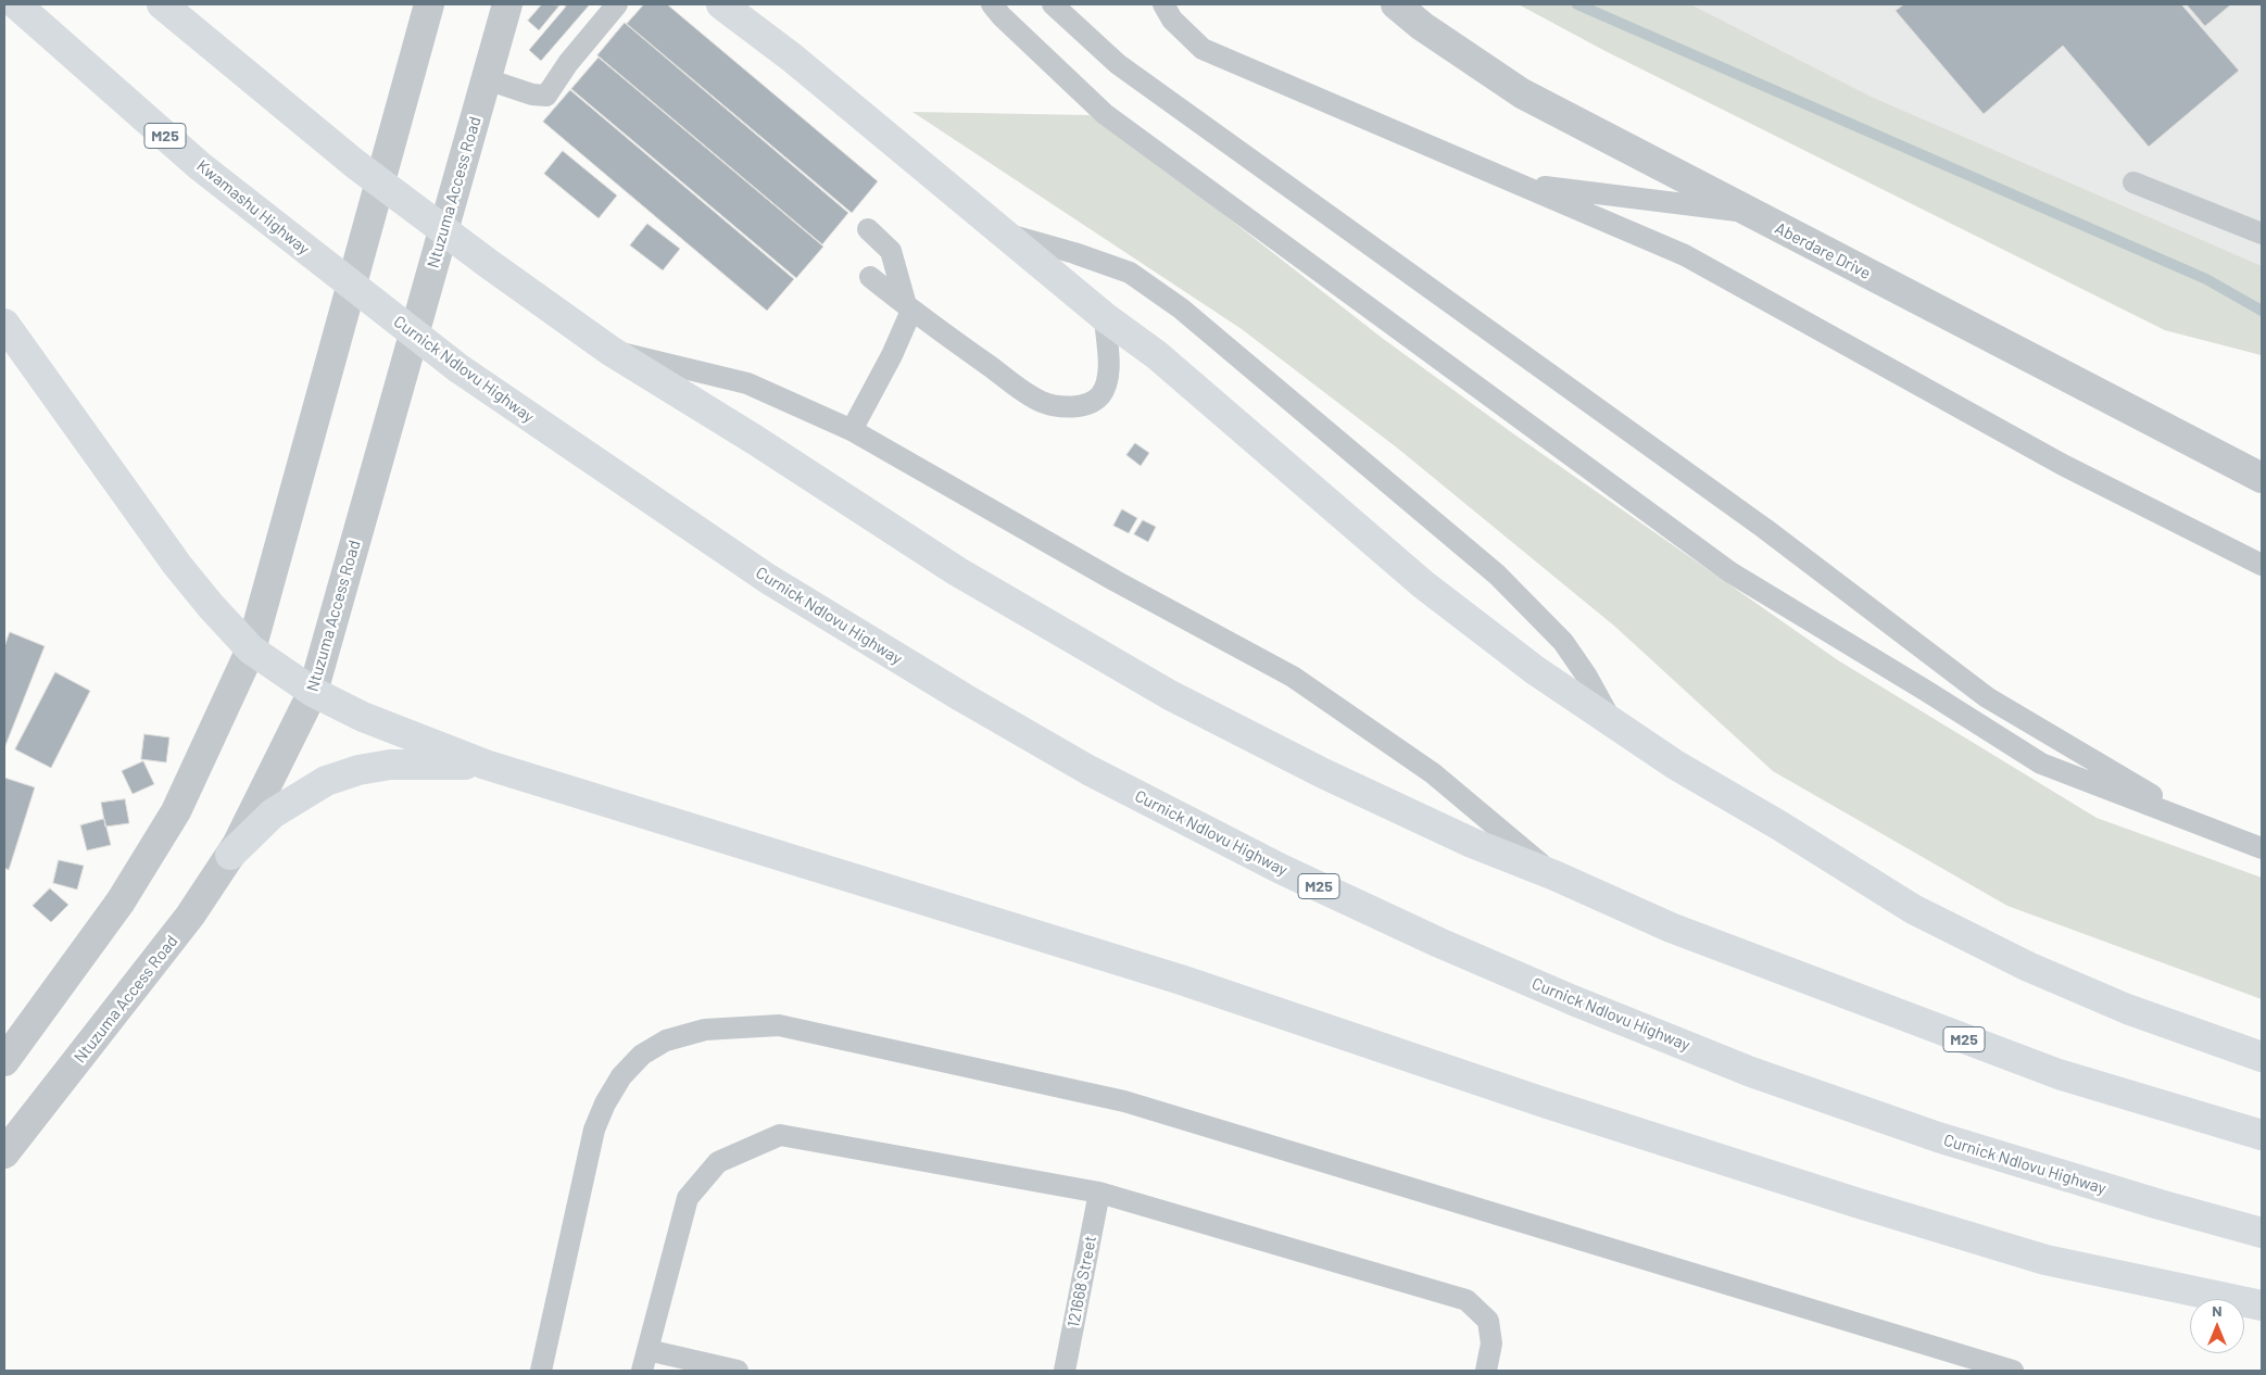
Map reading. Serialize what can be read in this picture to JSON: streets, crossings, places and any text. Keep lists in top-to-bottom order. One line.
{"streets":{"main road":["M25","Kwamashu Highway","Curnick Ndlovu Highway"],"street":["Ntuzuma Access Road","Aberdare Drive"],"lane":["121668 Street"]},"crossings":[["Kwamashu Highway","Curnick Ndlovu Highway"]],"north":"top"}
